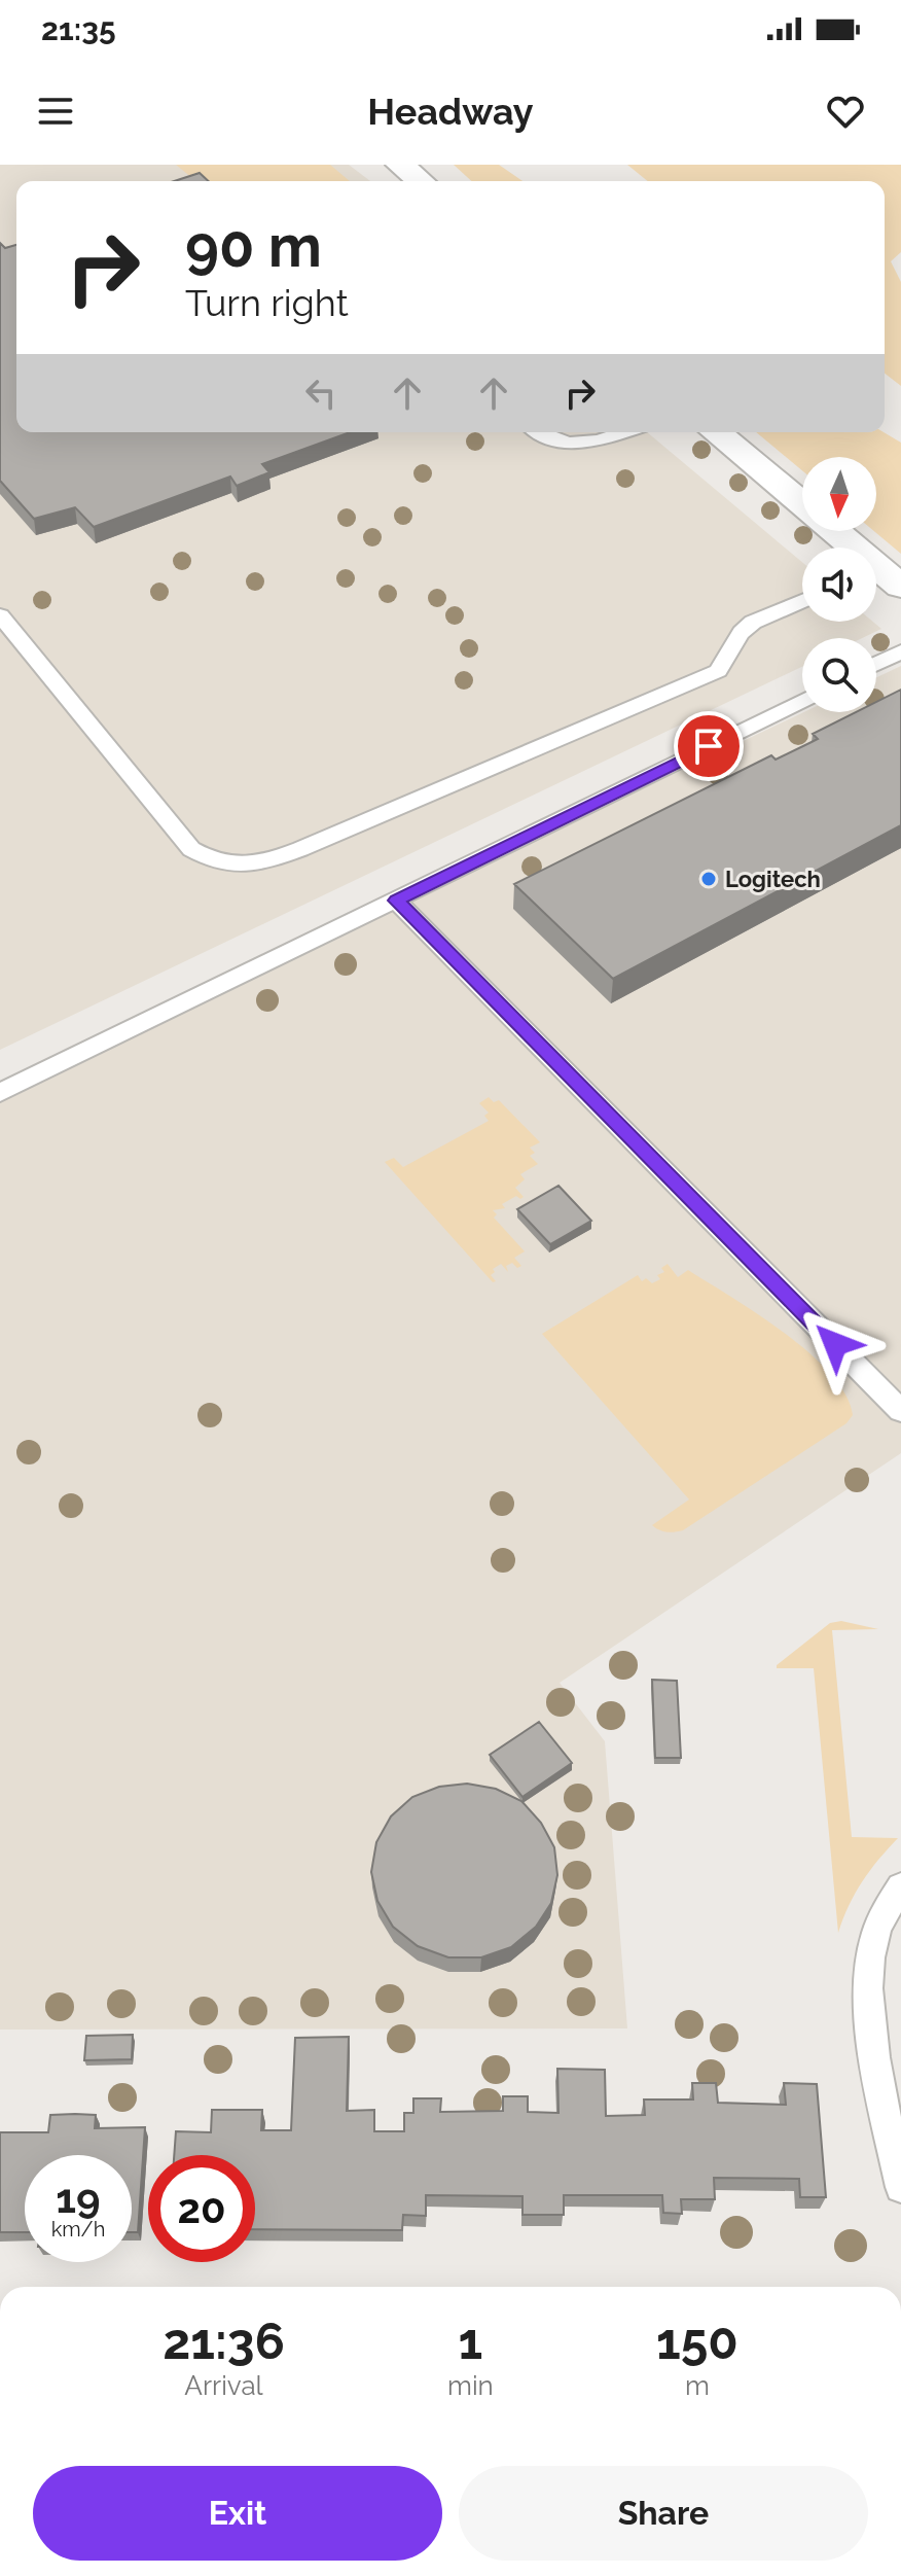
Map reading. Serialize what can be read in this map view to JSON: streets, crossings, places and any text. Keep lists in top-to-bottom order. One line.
{"places":["Logitech"],"north":"bottom","page":{"status":"21:35","header":"Headway","turn":["90 m","Turn right"],"speed":"19 km/h","limit":"20","eta":["21:36","Arrival","1","min","150","m"],"buttons":["Exit","Share"]}}
